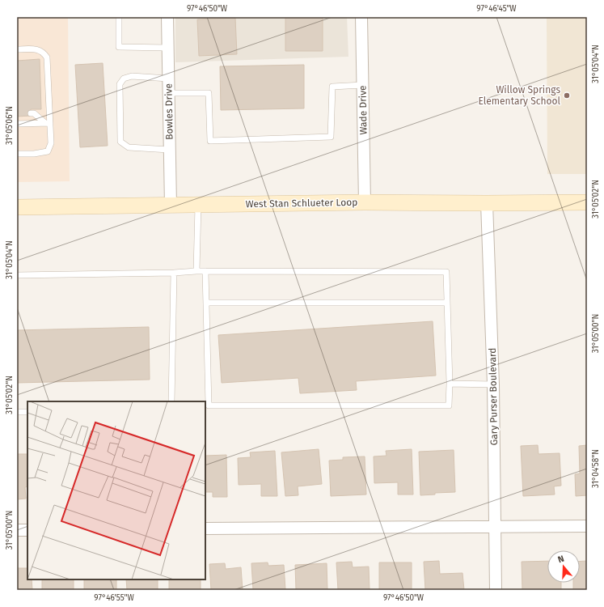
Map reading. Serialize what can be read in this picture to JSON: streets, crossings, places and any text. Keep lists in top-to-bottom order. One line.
{"streets":{"main road":["West Stan Schlueter Loop"],"street":["Wade Drive","Bowles Drive","Gary Purser Boulevard"]},"crossings":[["Wade Drive","West Stan Schlueter Loop"],["Bowles Drive","West Stan Schlueter Loop"],["West Stan Schlueter Loop","Gary Purser Boulevard"]],"places":["Willow Springs Elementary School"],"north":"top","coordinates":["97°46'50\"W","97°46'45\"W","31°05'04\"N","31°05'06\"N","31°05'02\"N","31°05'00\"N","31°04'58\"N","97°46'55\"W"]}
